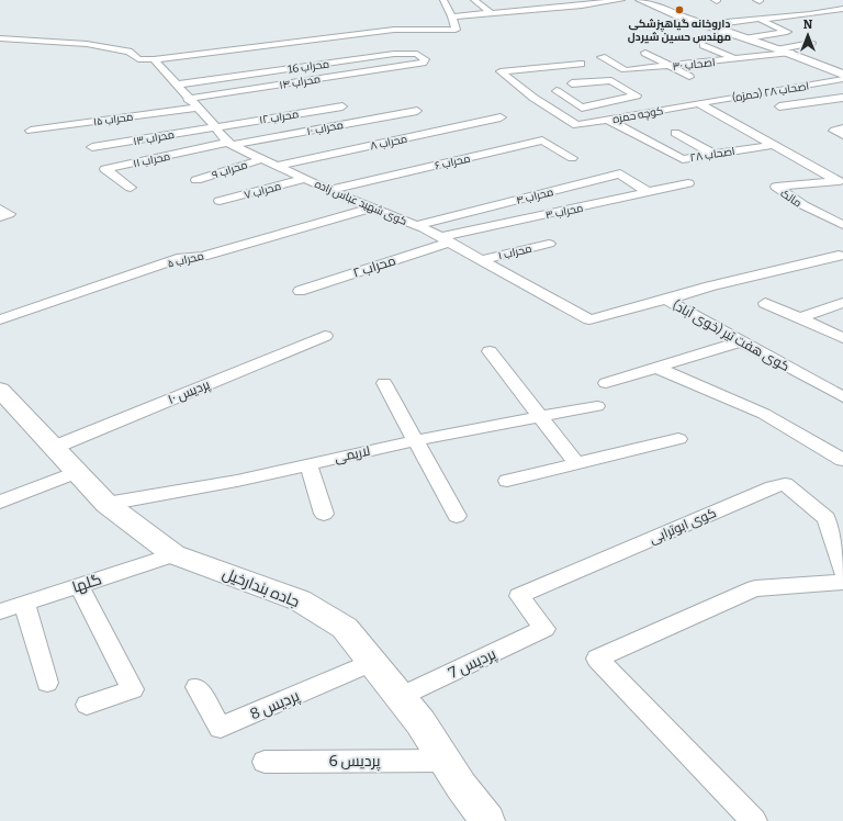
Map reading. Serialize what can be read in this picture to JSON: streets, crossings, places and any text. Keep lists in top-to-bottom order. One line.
{"streets":{"main road":["جاده بندارخیل"],"street":["اصحاب ۳۰","محراب 16","محراب ۱۴","اصحاب ۲۸ (حمزه)","کوچه حمزه","محراب ۱۲","محراب ۱۵","محراب ۱۰","محراب ۱۳","محراب ۸","اصحاب ۲۸","محراب ۱۱","محراب ۶","محراب ۹","محراب ۷","محراب ۴","مالک","کوی شهید عباس زاده","محراب ۳","محراب ۱","محراب ۵","محراب ۲","کوی هفت تیر (خوی آباد)","پردیس ۱۰","لاریمی","کوی ابوترابی","گلها","پردیس 7","پردیس 8","پردیس 6"]},"crossings":[["محراب 16","محراب ۱۴"],["محراب 16","کوی شهید عباس زاده"],["محراب ۱۴","محراب ۱۵"],["محراب ۱۴","کوی شهید عباس زاده"],["اصحاب ۲۸ (حمزه)","کوچه حمزه"],["کوچه حمزه","اصحاب ۲۸"],["محراب ۱۲","محراب ۱۳"],["محراب ۱۲","کوی شهید عباس زاده"],["محراب ۱۵","کوی شهید عباس زاده"],["محراب ۱۰","محراب ۱۱"],["محراب ۱۰","کوی شهید عباس زاده"],["محراب ۱۳","کوی شهید عباس زاده"],["محراب ۸","کوی شهید عباس زاده"],["محراب ۱۱","کوی شهید عباس زاده"],["محراب ۶","کوی شهید عباس زاده"],["محراب ۹","کوی شهید عباس زاده"],["محراب ۷","کوی شهید عباس زاده"],["محراب ۴","کوی شهید عباس زاده"],["محراب ۴","محراب ۳"],["کوی شهید عباس زاده","محراب ۳"],["کوی شهید عباس زاده","محراب ۱"],["کوی شهید عباس زاده","محراب ۵"],["کوی شهید عباس زاده","محراب ۲"],["کوی شهید عباس زاده","کوی هفت تیر (خوی آباد)"],["محراب ۳","محراب ۲"],["پردیس ۱۰","جاده بندارخیل"],["لاریمی","جاده بندارخیل"],["کوی ابوترابی","پردیس 7"],["گلها","جاده بندارخیل"],["جاده بندارخیل","پردیس 7"],["جاده بندارخیل","پردیس 8"],["جاده بندارخیل","پردیس 6"]],"places":["داروخانه گیاهپزشکی مهندس حسین شیردل"],"north":"top"}
